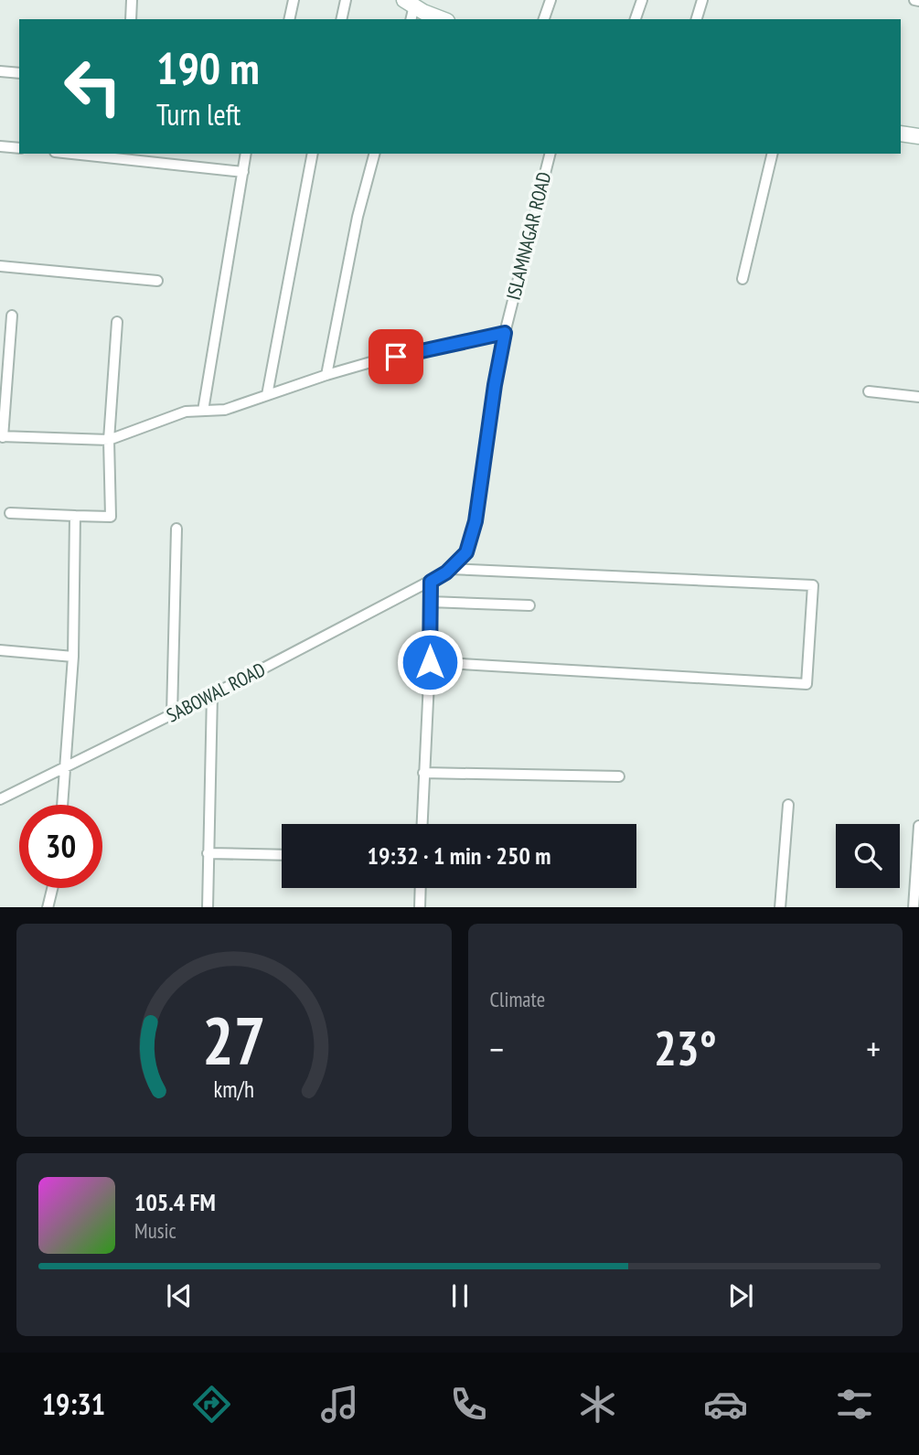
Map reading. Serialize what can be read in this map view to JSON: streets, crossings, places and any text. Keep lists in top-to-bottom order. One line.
{"streets":{"street":["ISLAMNAGAR ROAD","SABOWAL ROAD"]},"crossings":[["ISLAMNAGAR ROAD","SABOWAL ROAD"]],"page":{"turn":["190 m","Turn left"],"limit":"30","trip":"19:32 · 1 min · 250 m","tile":"Climate","heat":["−","23°","+"],"song":["105.4 FM","Music"],"tabs":"19:31","gauge":["27","km/h"]}}
